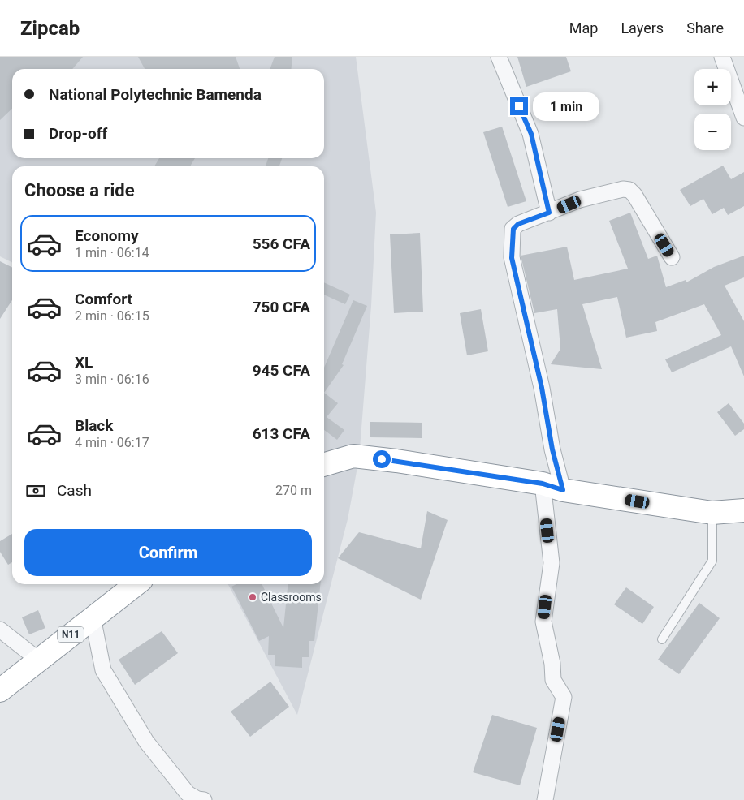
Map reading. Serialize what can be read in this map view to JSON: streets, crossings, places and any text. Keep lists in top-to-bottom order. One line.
{"streets":{"highway":["N11"]},"places":["Classrooms"],"page":{"header":"Zipcab","nav":["Map","Layers","Share"],"map_buttons":["+","−"],"banner":["National Polytechnic Bamenda","Drop-off"],"bubble":"1 min","heading":"Choose a ride","list":[{"name":"Economy","note":"1 min · 06:14","value":"556 CFA"},{"name":"Comfort","note":"2 min · 06:15","value":"750 CFA"},{"name":"XL","note":"3 min · 06:16","value":"945 CFA"},{"name":"Black","note":"4 min · 06:17","value":"613 CFA"}],"pay":["Cash","270 m"],"buttons":"Confirm"}}
